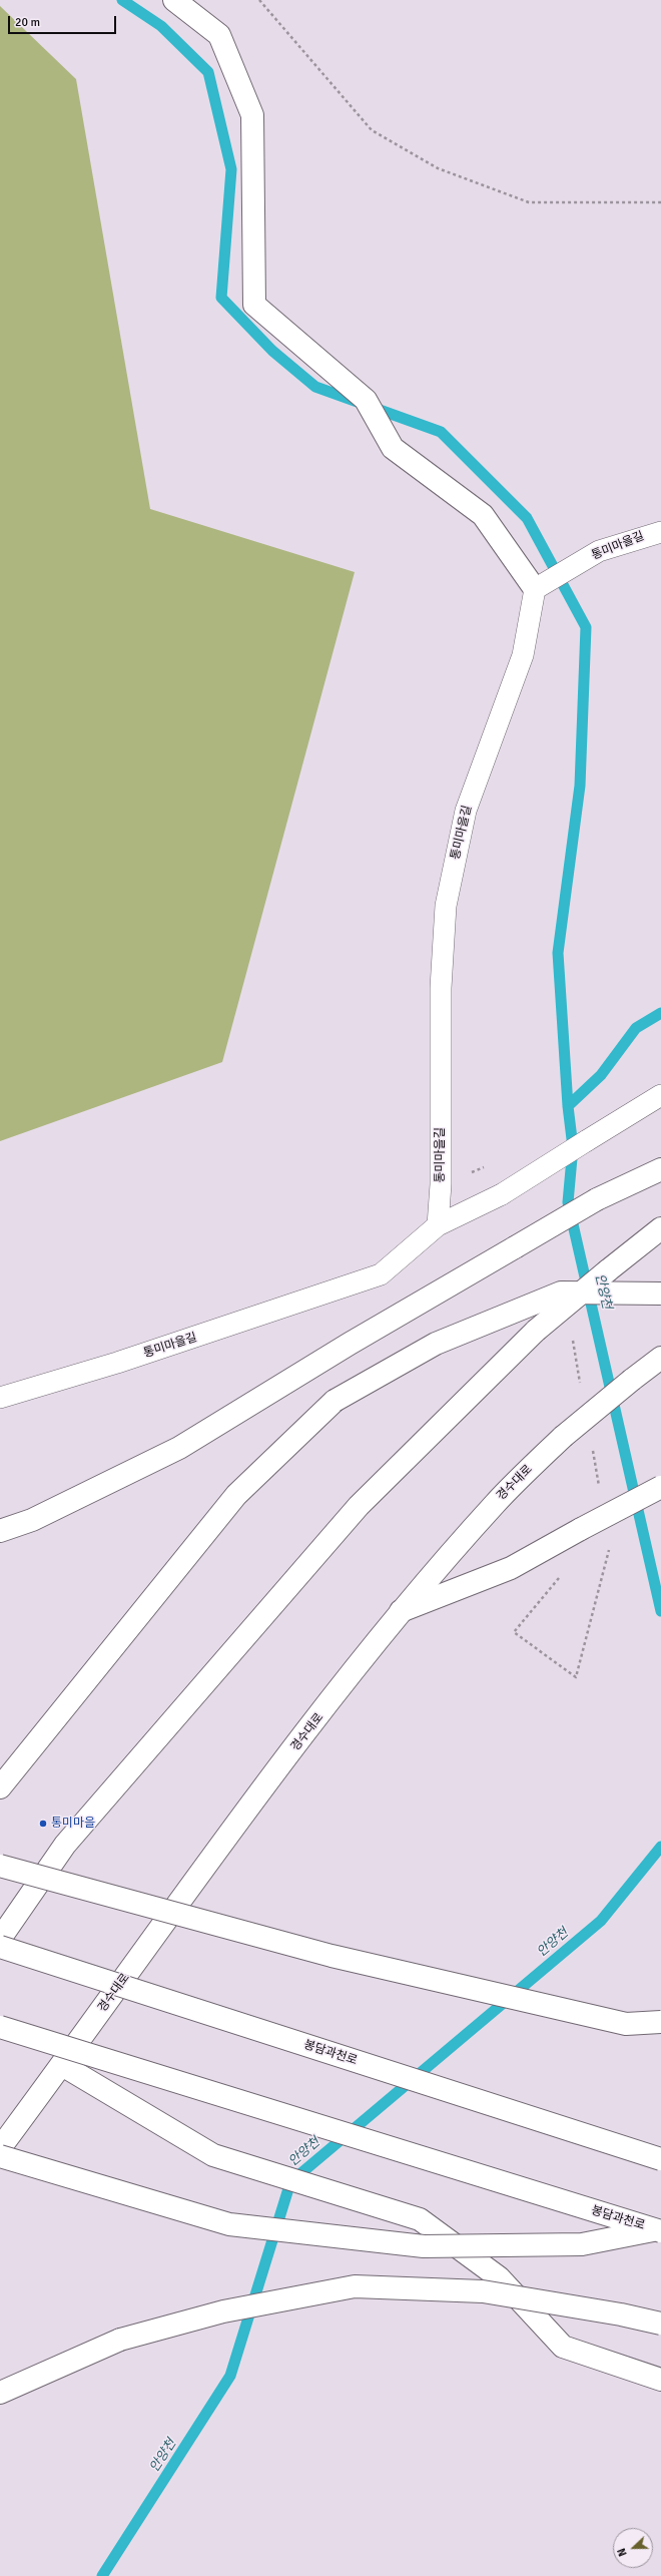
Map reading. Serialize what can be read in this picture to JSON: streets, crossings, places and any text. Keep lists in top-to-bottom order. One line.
{"streets":{"main road":["경수대로","봉담과천로"],"lane":["통미마을길"]},"water":["안양천"],"places":["통미마을"],"scale_bar":"20 m","north":"left"}
